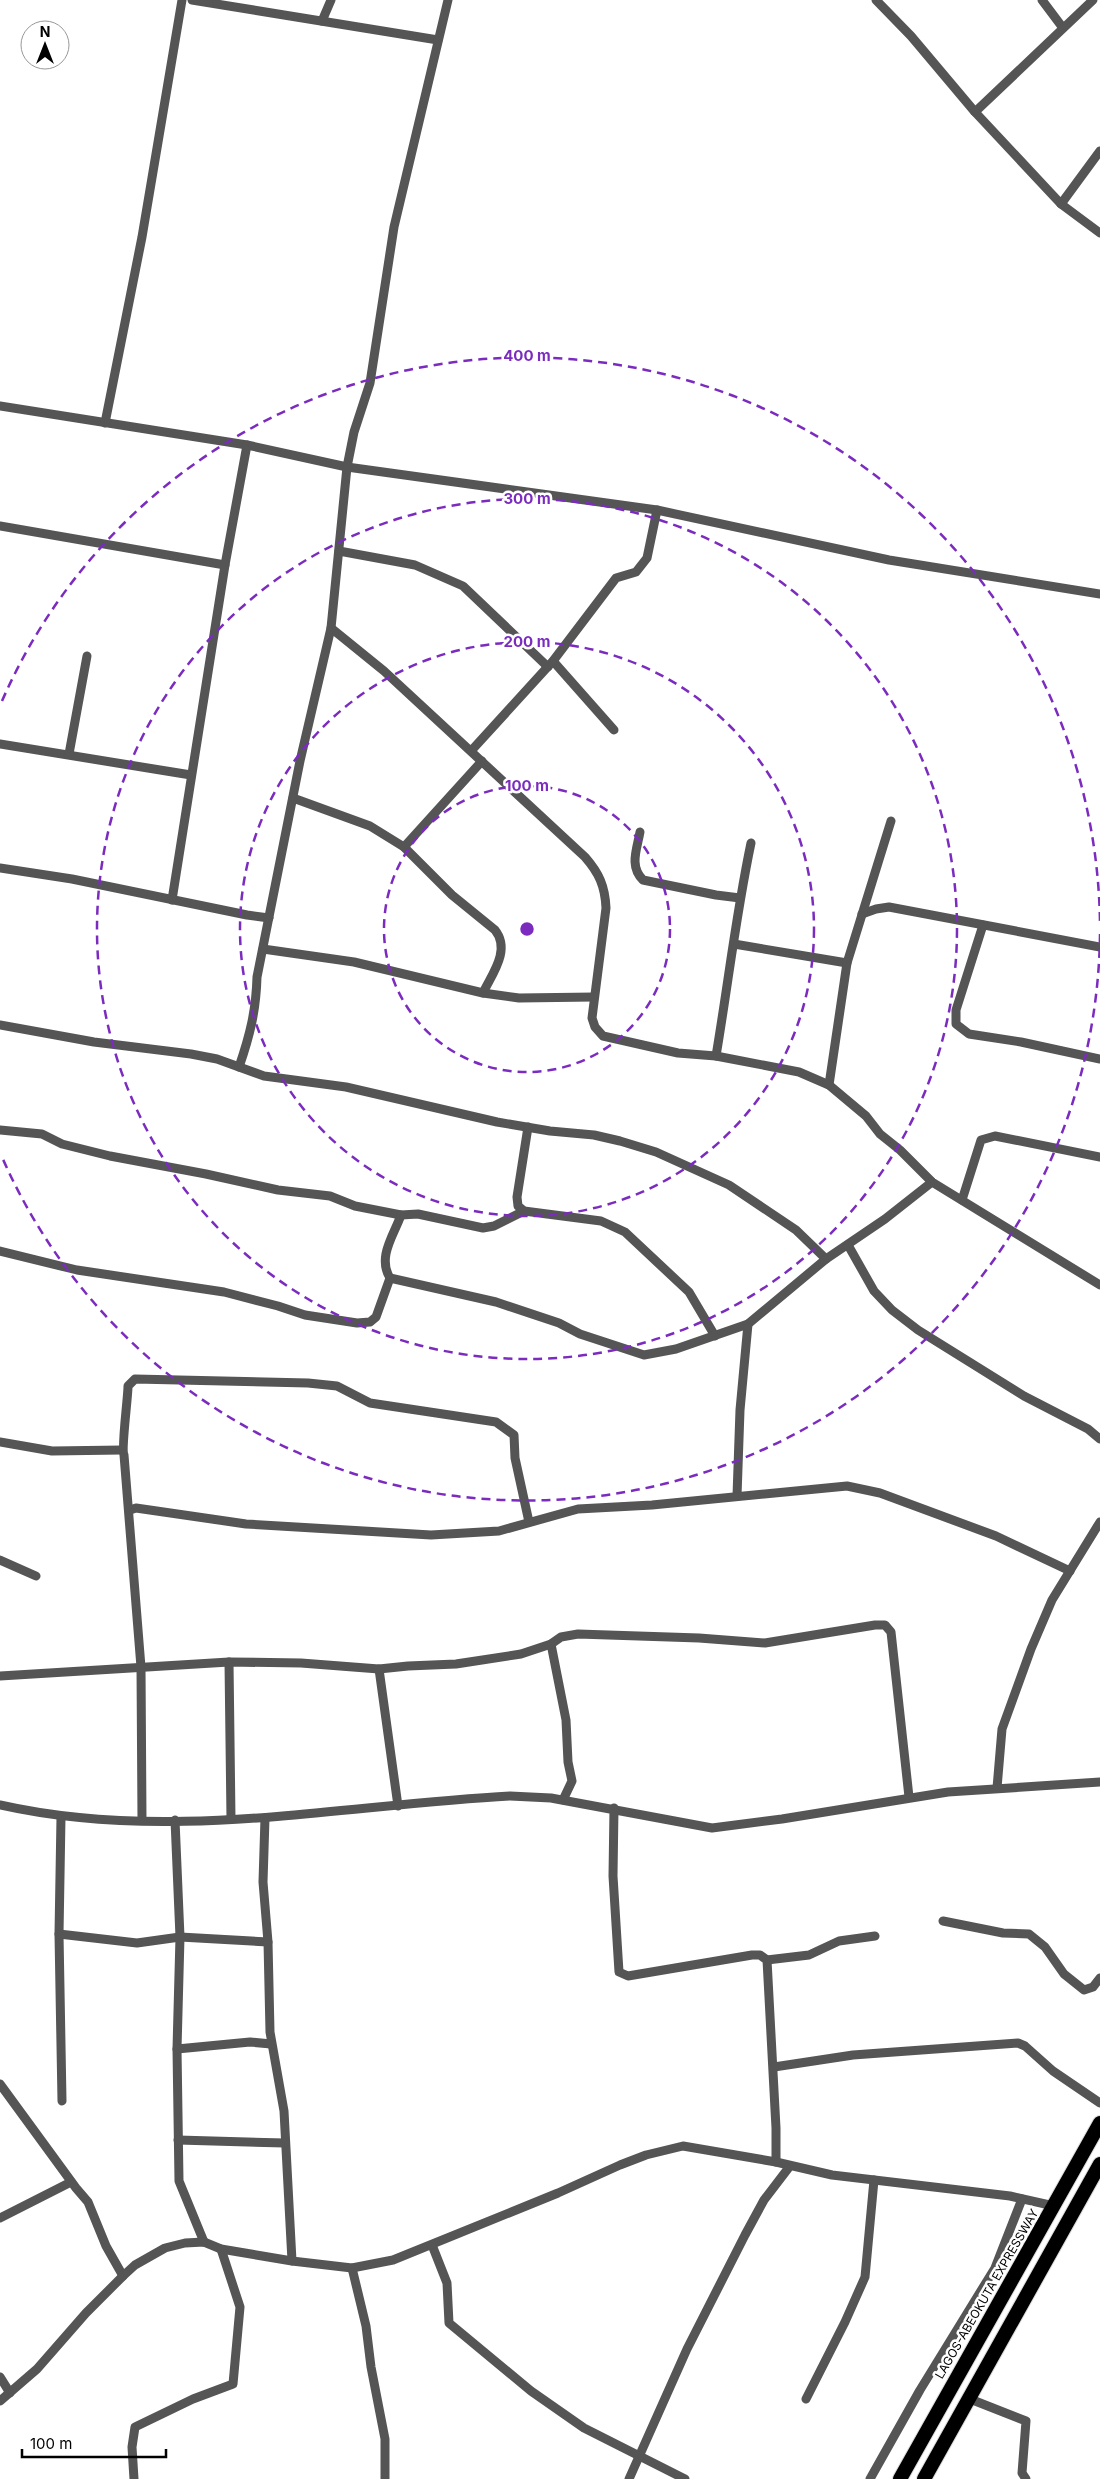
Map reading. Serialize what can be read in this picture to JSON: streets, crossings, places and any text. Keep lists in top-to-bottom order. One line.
{"streets":{"highway":["LAGOS-ABEOKUTA EXPRESSWAY"]},"scale_bar":"100 m","north":"top","rings":["400 m","300 m","200 m","100 m"]}
